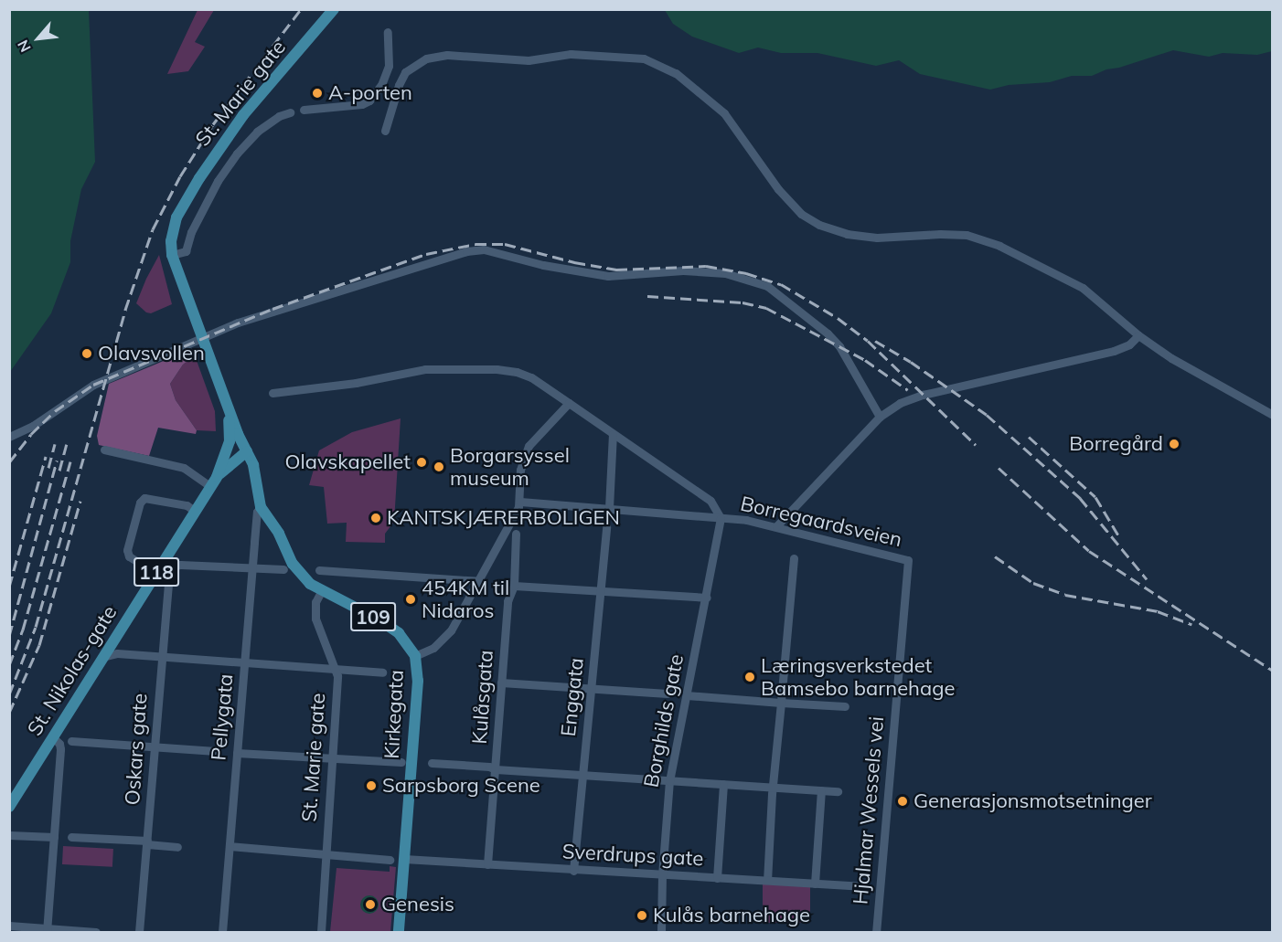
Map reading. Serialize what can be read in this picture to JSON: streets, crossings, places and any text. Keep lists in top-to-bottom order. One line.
{"streets":{"main road":["St. Marie gate","118","109","St. Nikolas-gate","Kirkegata"],"street":["Borregaardsveien","Kulåsgata","Enggata","Pellygata","Borghilds gate","Oskars gate","Hjalmar Wessels vei","Sverdrups gate"]},"crossings":[["St. Marie gate","St. Nikolas-gate"],["St. Marie gate","Kirkegata"],["St. Marie gate","Pellygata"],["Borregaardsveien","Borghilds gate"],["Borregaardsveien","Hjalmar Wessels vei"],["Kulåsgata","Sverdrups gate"],["Enggata","Sverdrups gate"],["Kirkegata","Sverdrups gate"],["Pellygata","Oskars gate"],["Borghilds gate","Sverdrups gate"]],"places":["A-porten","Olavsvollen","Borregård","Olavskapellet","Borgarsyssel museum","KANTSKJÆRERBOLIGEN","454KM til Nidaros","Læringsverkstedet Bamsebo barnehage","Sarpsborg Scene","Generasjonsmotsetninger","Genesis","Kulås barnehage"],"north":"bottom left"}
